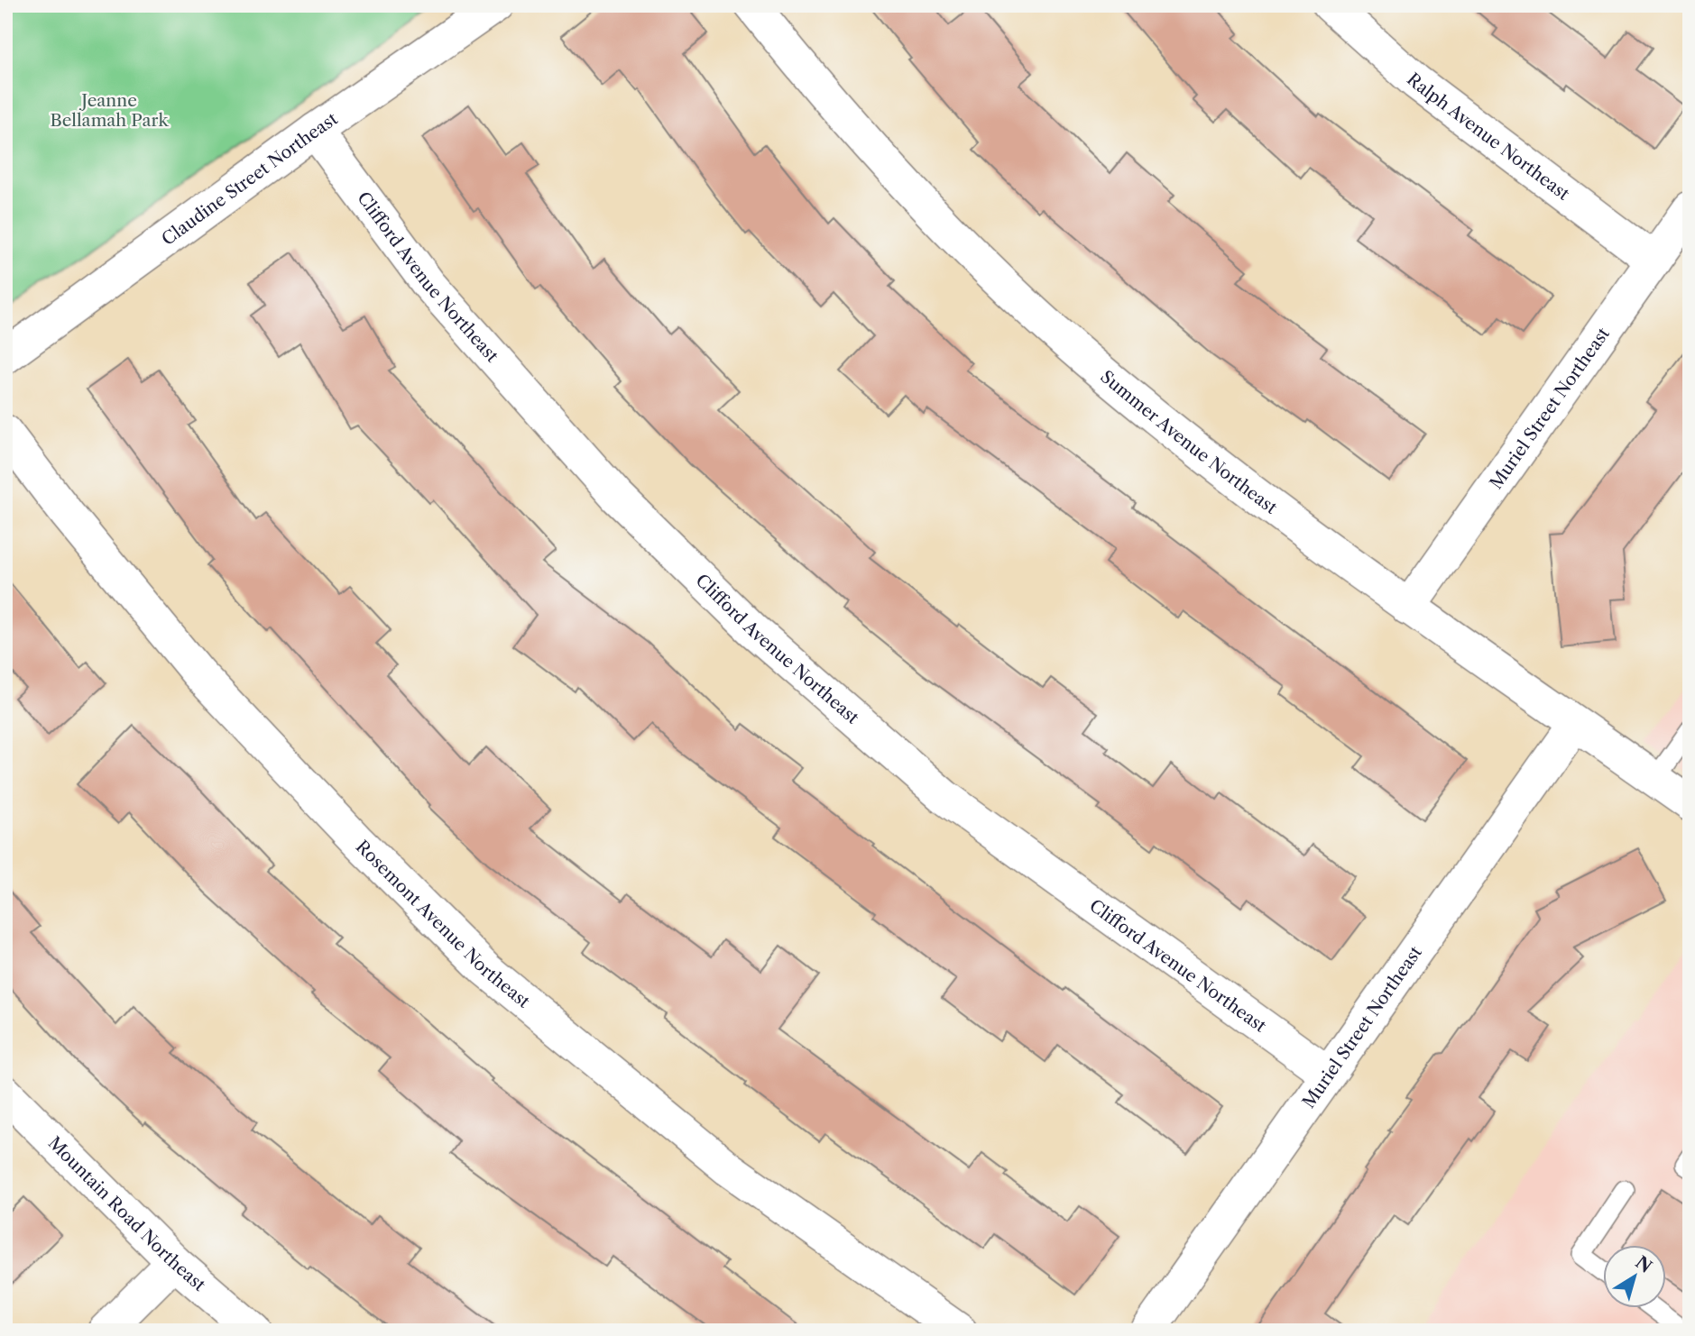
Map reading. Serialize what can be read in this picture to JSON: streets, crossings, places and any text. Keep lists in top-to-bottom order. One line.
{"streets":{"street":["Ralph Avenue Northeast","Claudine Street Northeast","Clifford Avenue Northeast","Muriel Street Northeast","Summer Avenue Northeast","Rosemont Avenue Northeast","Mountain Road Northeast"]},"crossings":[["Ralph Avenue Northeast","Muriel Street Northeast"],["Claudine Street Northeast","Clifford Avenue Northeast"],["Clifford Avenue Northeast","Muriel Street Northeast"],["Muriel Street Northeast","Summer Avenue Northeast"]],"parks":["Jeanne Bellamah Park"],"north":"top right"}
